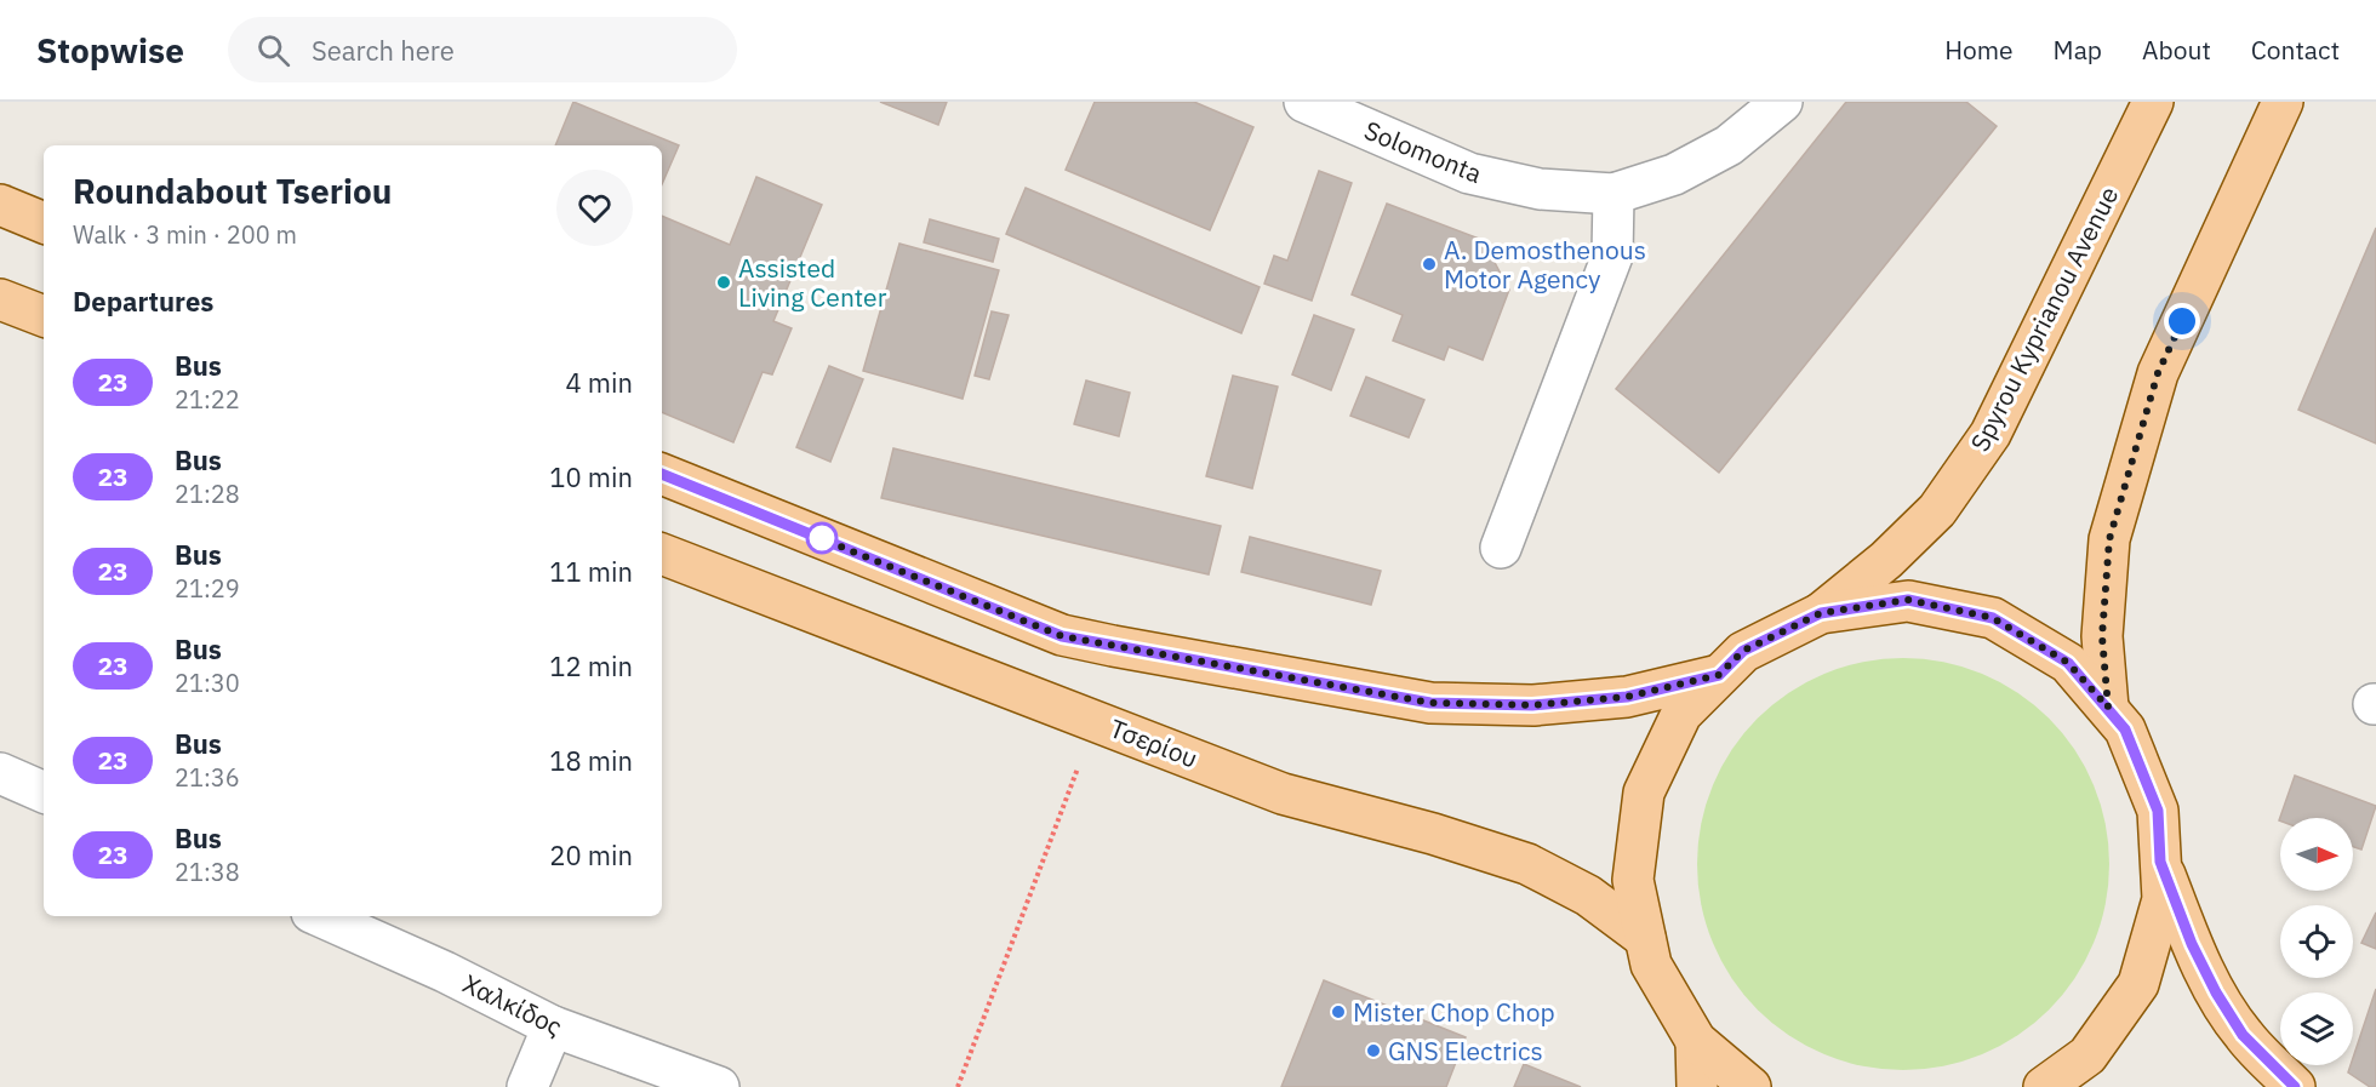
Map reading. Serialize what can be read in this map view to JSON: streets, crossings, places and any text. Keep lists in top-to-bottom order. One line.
{"streets":{"main road":["Spyrou Kyprianou Avenue","Τσερίου"],"street":["Solomonta","Χαλκίδος"]},"places":["A. Demosthenous Motor Agency","Assisted Living Center","Mister Chop Chop","GNS Electrics"],"lines":["bus line 23"],"north":"right","page":{"header":"Stopwise","search":"Search here","nav":["Home","Map","About","Contact"],"heading":[["Roundabout Tseriou","Walk · 3 min · 200 m"],"Departures"],"list":[{"mark":"23","name":"Bus","note":"21:22","value":"4 min"},{"mark":"23","name":"Bus","note":"21:28","value":"10 min"},{"mark":"23","name":"Bus","note":"21:29","value":"11 min"},{"mark":"23","name":"Bus","note":"21:30","value":"12 min"},{"mark":"23","name":"Bus","note":"21:36","value":"18 min"},{"mark":"23","name":"Bus","note":"21:38","value":"20 min"}]}}
